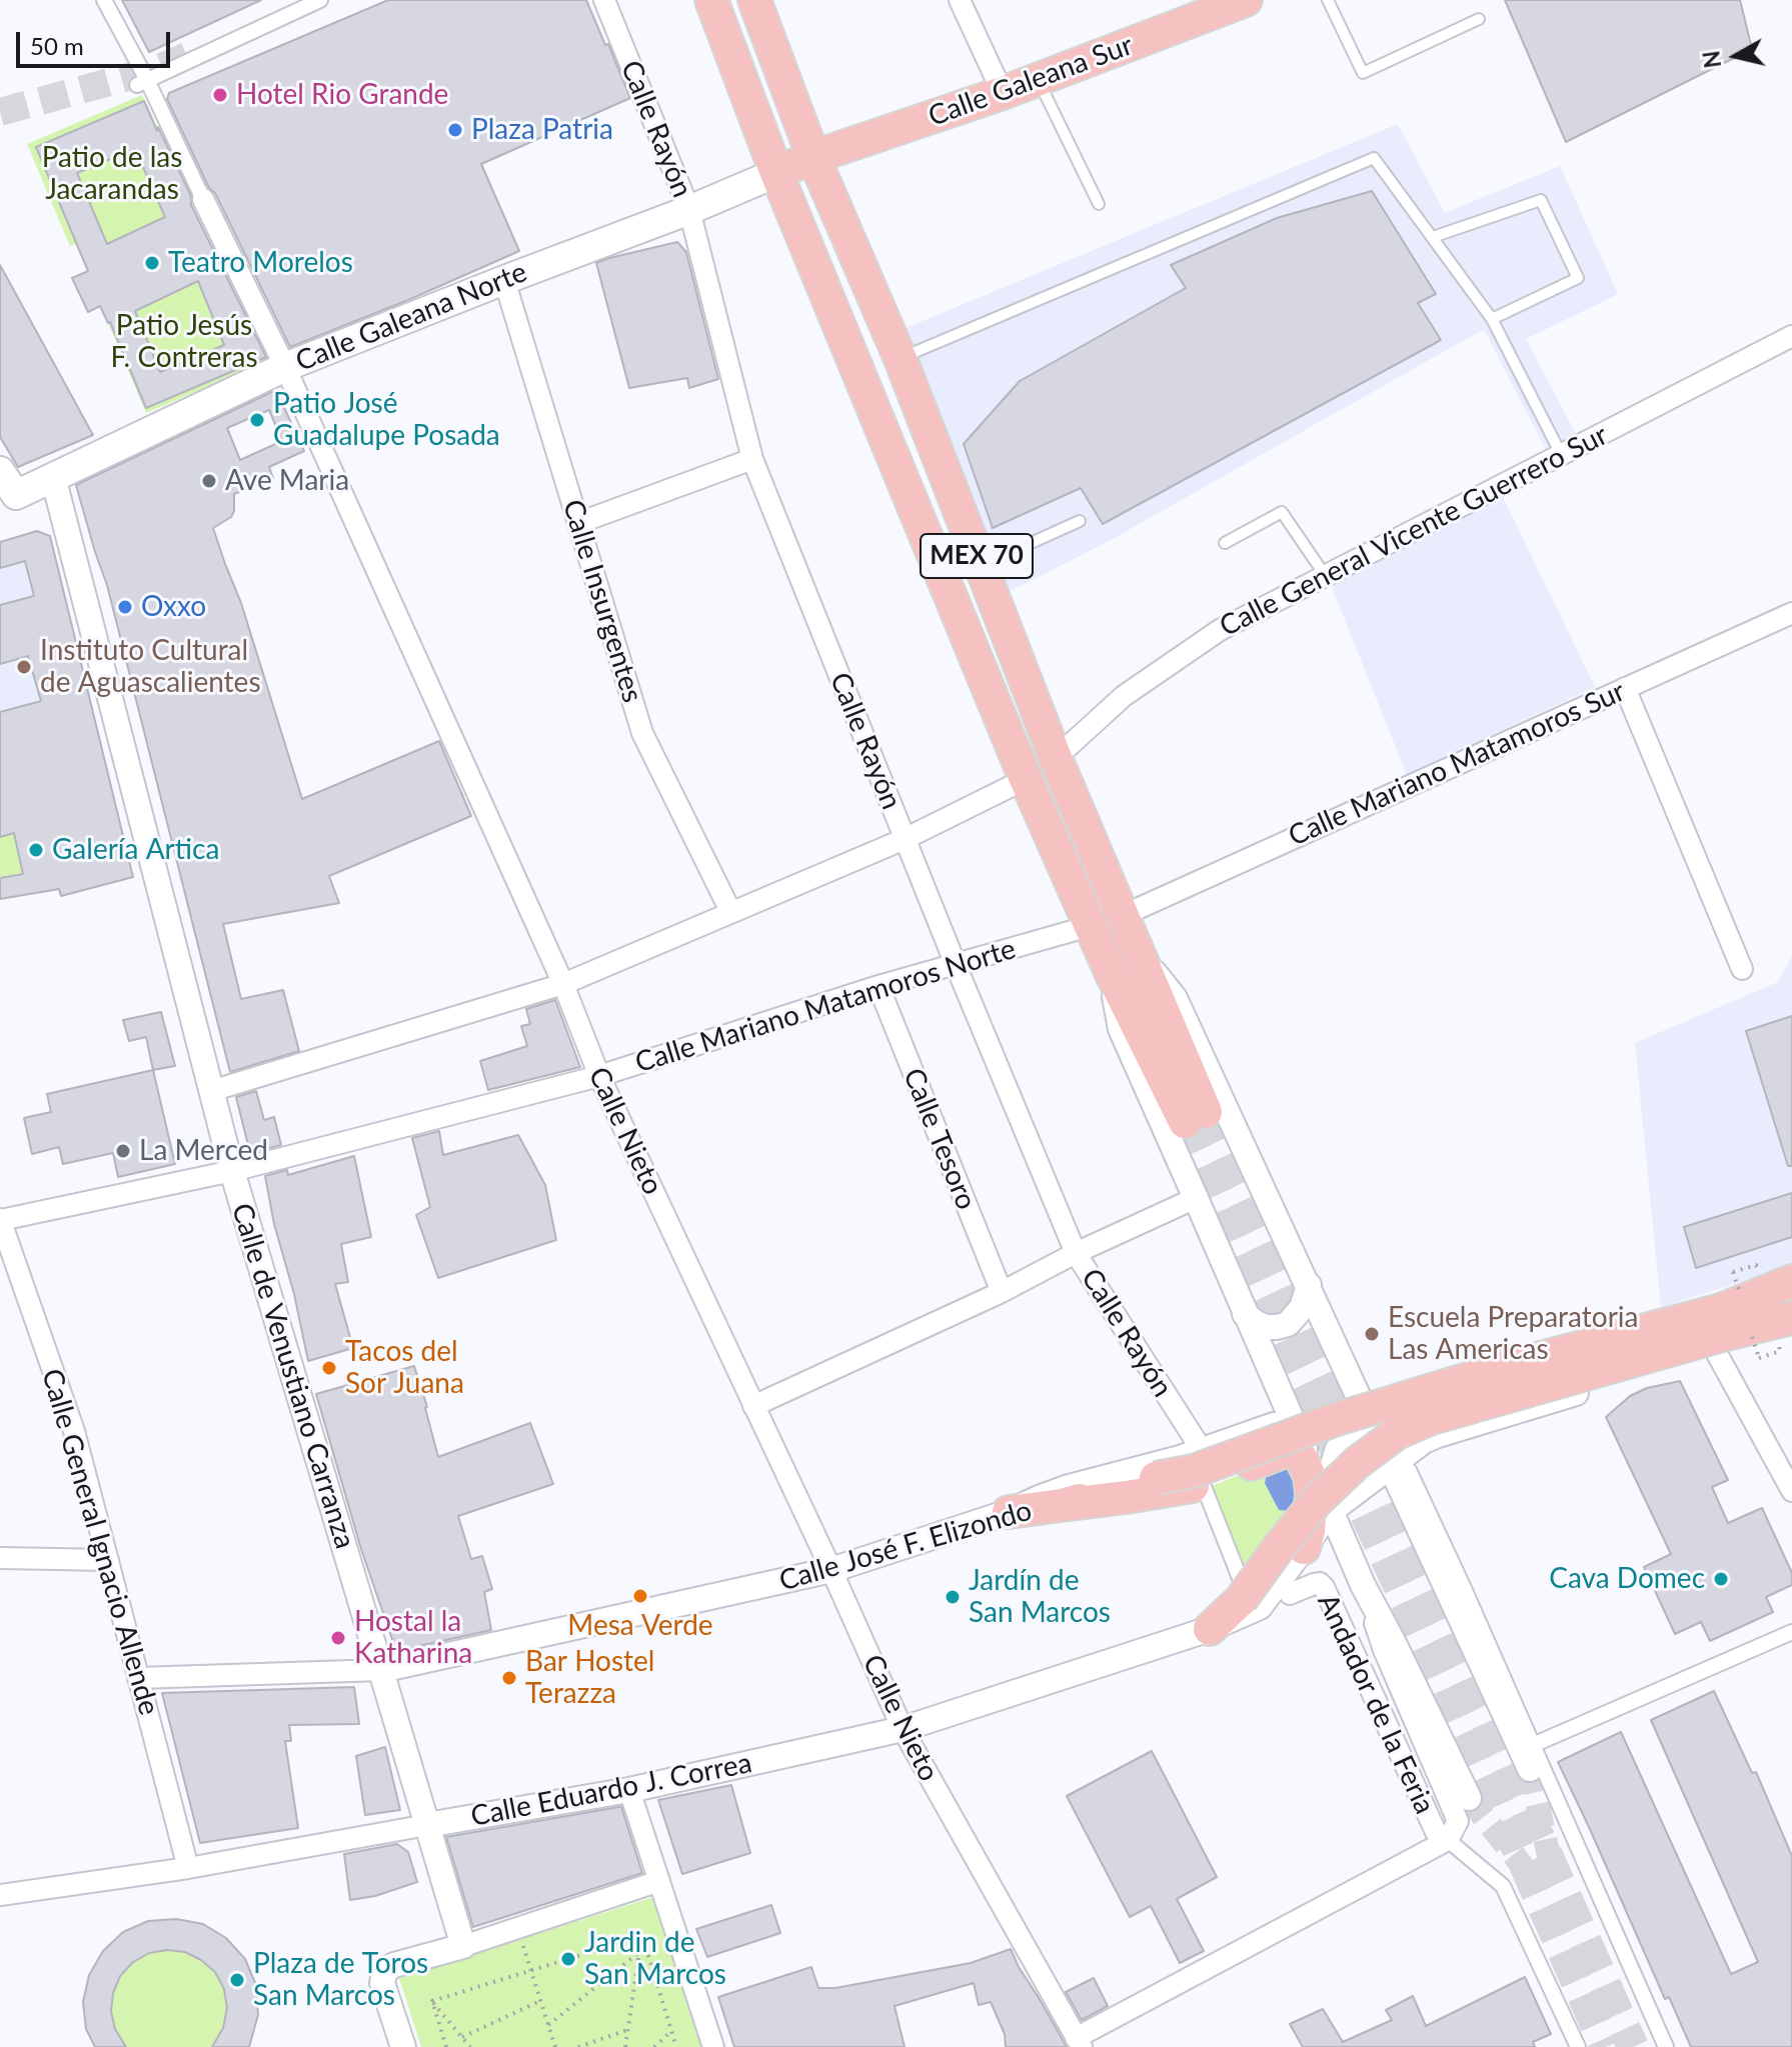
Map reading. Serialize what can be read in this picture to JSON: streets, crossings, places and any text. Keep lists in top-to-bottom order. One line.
{"streets":{"main road":["Calle Galeana Sur","Calle Galeana Norte","MEX 70","Calle José F. Elizondo"],"street":["Calle Rayón","Calle General Vicente Guerrero Sur","Calle Insurgentes","Calle Mariano Matamoros Sur","Calle Mariano Matamoros Norte","Calle Nieto","Calle Tesoro","Calle de Venustiano Carranza","Calle General Ignacio Allende","Andador de la Feria","Calle Eduardo J. Correa"]},"crossings":[["Calle Galeana Sur","Calle Galeana Norte"],["Calle Galeana Sur","MEX 70"],["Calle Rayón","Calle Galeana Norte"],["Calle Rayón","Calle Mariano Matamoros Norte"],["Calle Galeana Norte","MEX 70"],["Calle Galeana Norte","Calle Insurgentes"],["Calle Galeana Norte","Calle Nieto"],["Calle Galeana Norte","Calle de Venustiano Carranza"],["Calle General Vicente Guerrero Sur","MEX 70"],["MEX 70","Calle Mariano Matamoros Sur"],["MEX 70","Calle Mariano Matamoros Norte"],["MEX 70","Calle Eduardo J. Correa"],["Calle Mariano Matamoros Norte","Calle Nieto"],["Calle Mariano Matamoros Norte","Calle Tesoro"],["Calle Mariano Matamoros Norte","Calle de Venustiano Carranza"],["Calle Mariano Matamoros Norte","Calle General Ignacio Allende"],["Calle Nieto","Calle José F. Elizondo"],["Calle Nieto","Calle Eduardo J. Correa"],["Calle de Venustiano Carranza","Calle José F. Elizondo"],["Calle de Venustiano Carranza","Calle Eduardo J. Correa"],["Calle General Ignacio Allende","Calle José F. Elizondo"],["Calle General Ignacio Allende","Calle Eduardo J. Correa"],["Calle José F. Elizondo","Calle Eduardo J. Correa"]],"parks":["Patio de las Jacarandas","Patio Jesús F. Contreras"],"places":["Hotel Rio Grande","Plaza Patria","Teatro Morelos","Patio José Guadalupe Posada","Ave Maria","Oxxo","Instituto Cultural de Aguascalientes","Galería Artica","La Merced","Escuela Preparatoria Las Americas","Tacos del Sor Juana","Cava Domec","Mesa Verde","Jardín de San Marcos","Hostal la Katharina","Bar Hostel Terazza","Jardin de San Marcos","Plaza de Toros San Marcos"],"scale_bar":"50 m","north":"left"}
